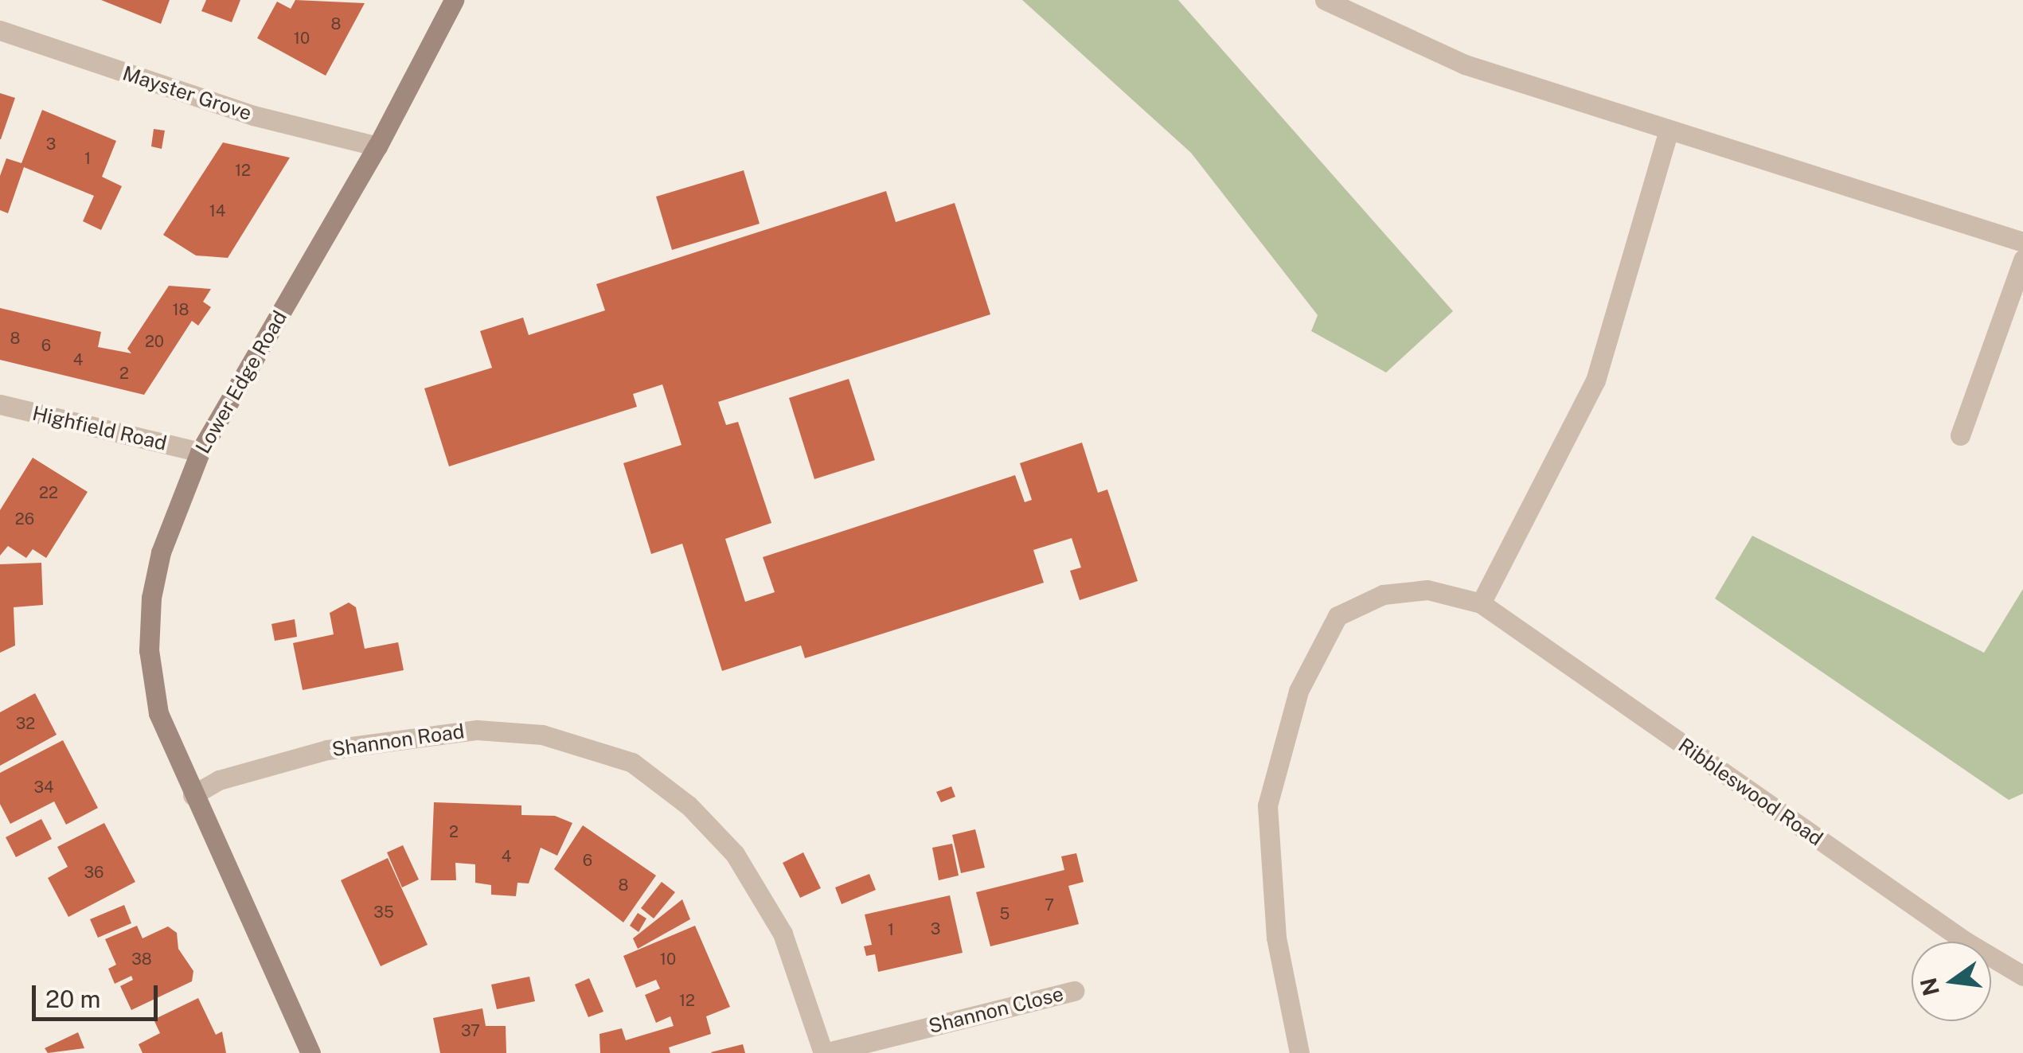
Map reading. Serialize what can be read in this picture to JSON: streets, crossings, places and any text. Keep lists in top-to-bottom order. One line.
{"streets":{"street":["Mayster Grove","Lower Edge Road","Highfield Road","Shannon Road","Ribbleswood Road","Shannon Close"]},"crossings":[["Mayster Grove","Lower Edge Road"],["Lower Edge Road","Highfield Road"],["Lower Edge Road","Shannon Road"],["Shannon Road","Shannon Close"]],"house_numbers":["8","10","3","1","12","14","18","8","20","6","4","2","22","26","32","34","2","4","6","36","8","7","35","5","3","1","38","10","12","37"],"scale_bar":"20 m","north":"left"}
